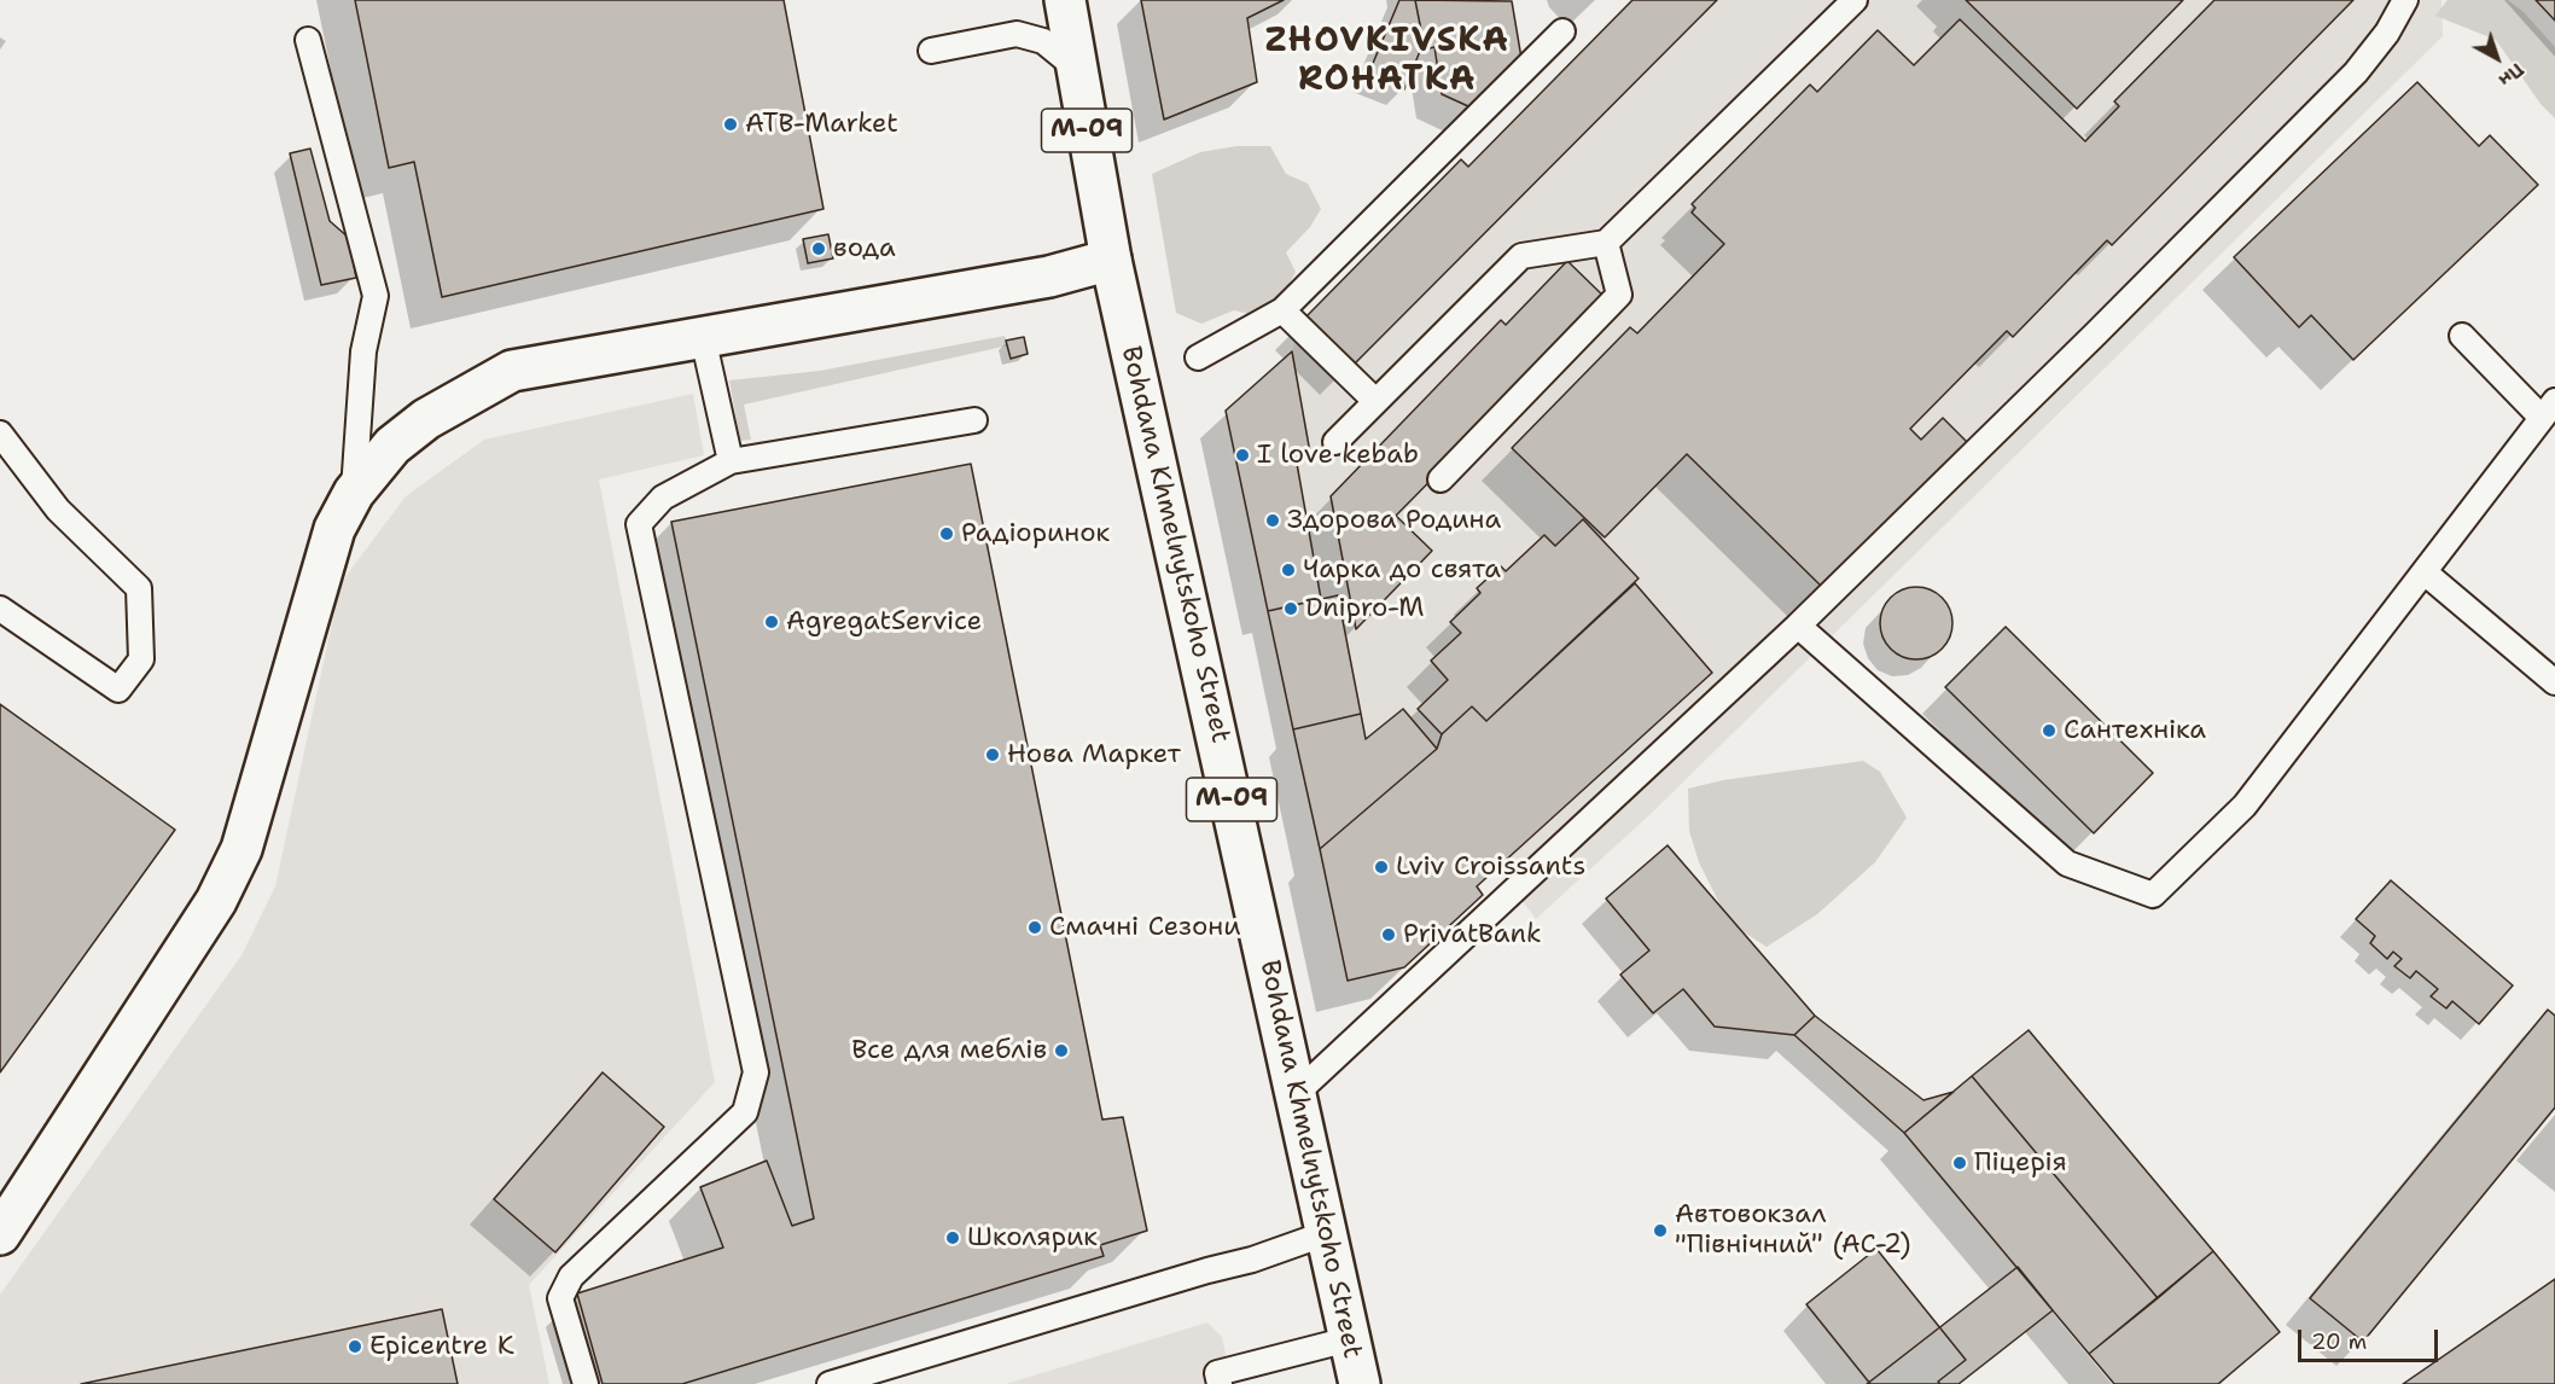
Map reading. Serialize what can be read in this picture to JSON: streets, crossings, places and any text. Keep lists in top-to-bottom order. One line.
{"streets":{"main road":["М-09","Bohdana Khmelnytskoho Street"]},"districts":["ZHOVKIVSKA ROHATKA"],"places":["ATB-Market","вода","I love kebab","Здорова Родина","Радіоринок","Чарка до свята","Dnipro-M","AgregatService","Сантехніка","Нова Маркет","Lviv Croissants","Смачні Сезони","PrivatBank","Все для меблів","Піцерія","Автовокзал \"Північний\" (АС-2)","Школярик","Epicentre K"],"scale_bar":"20 m","north":"bottom right"}
